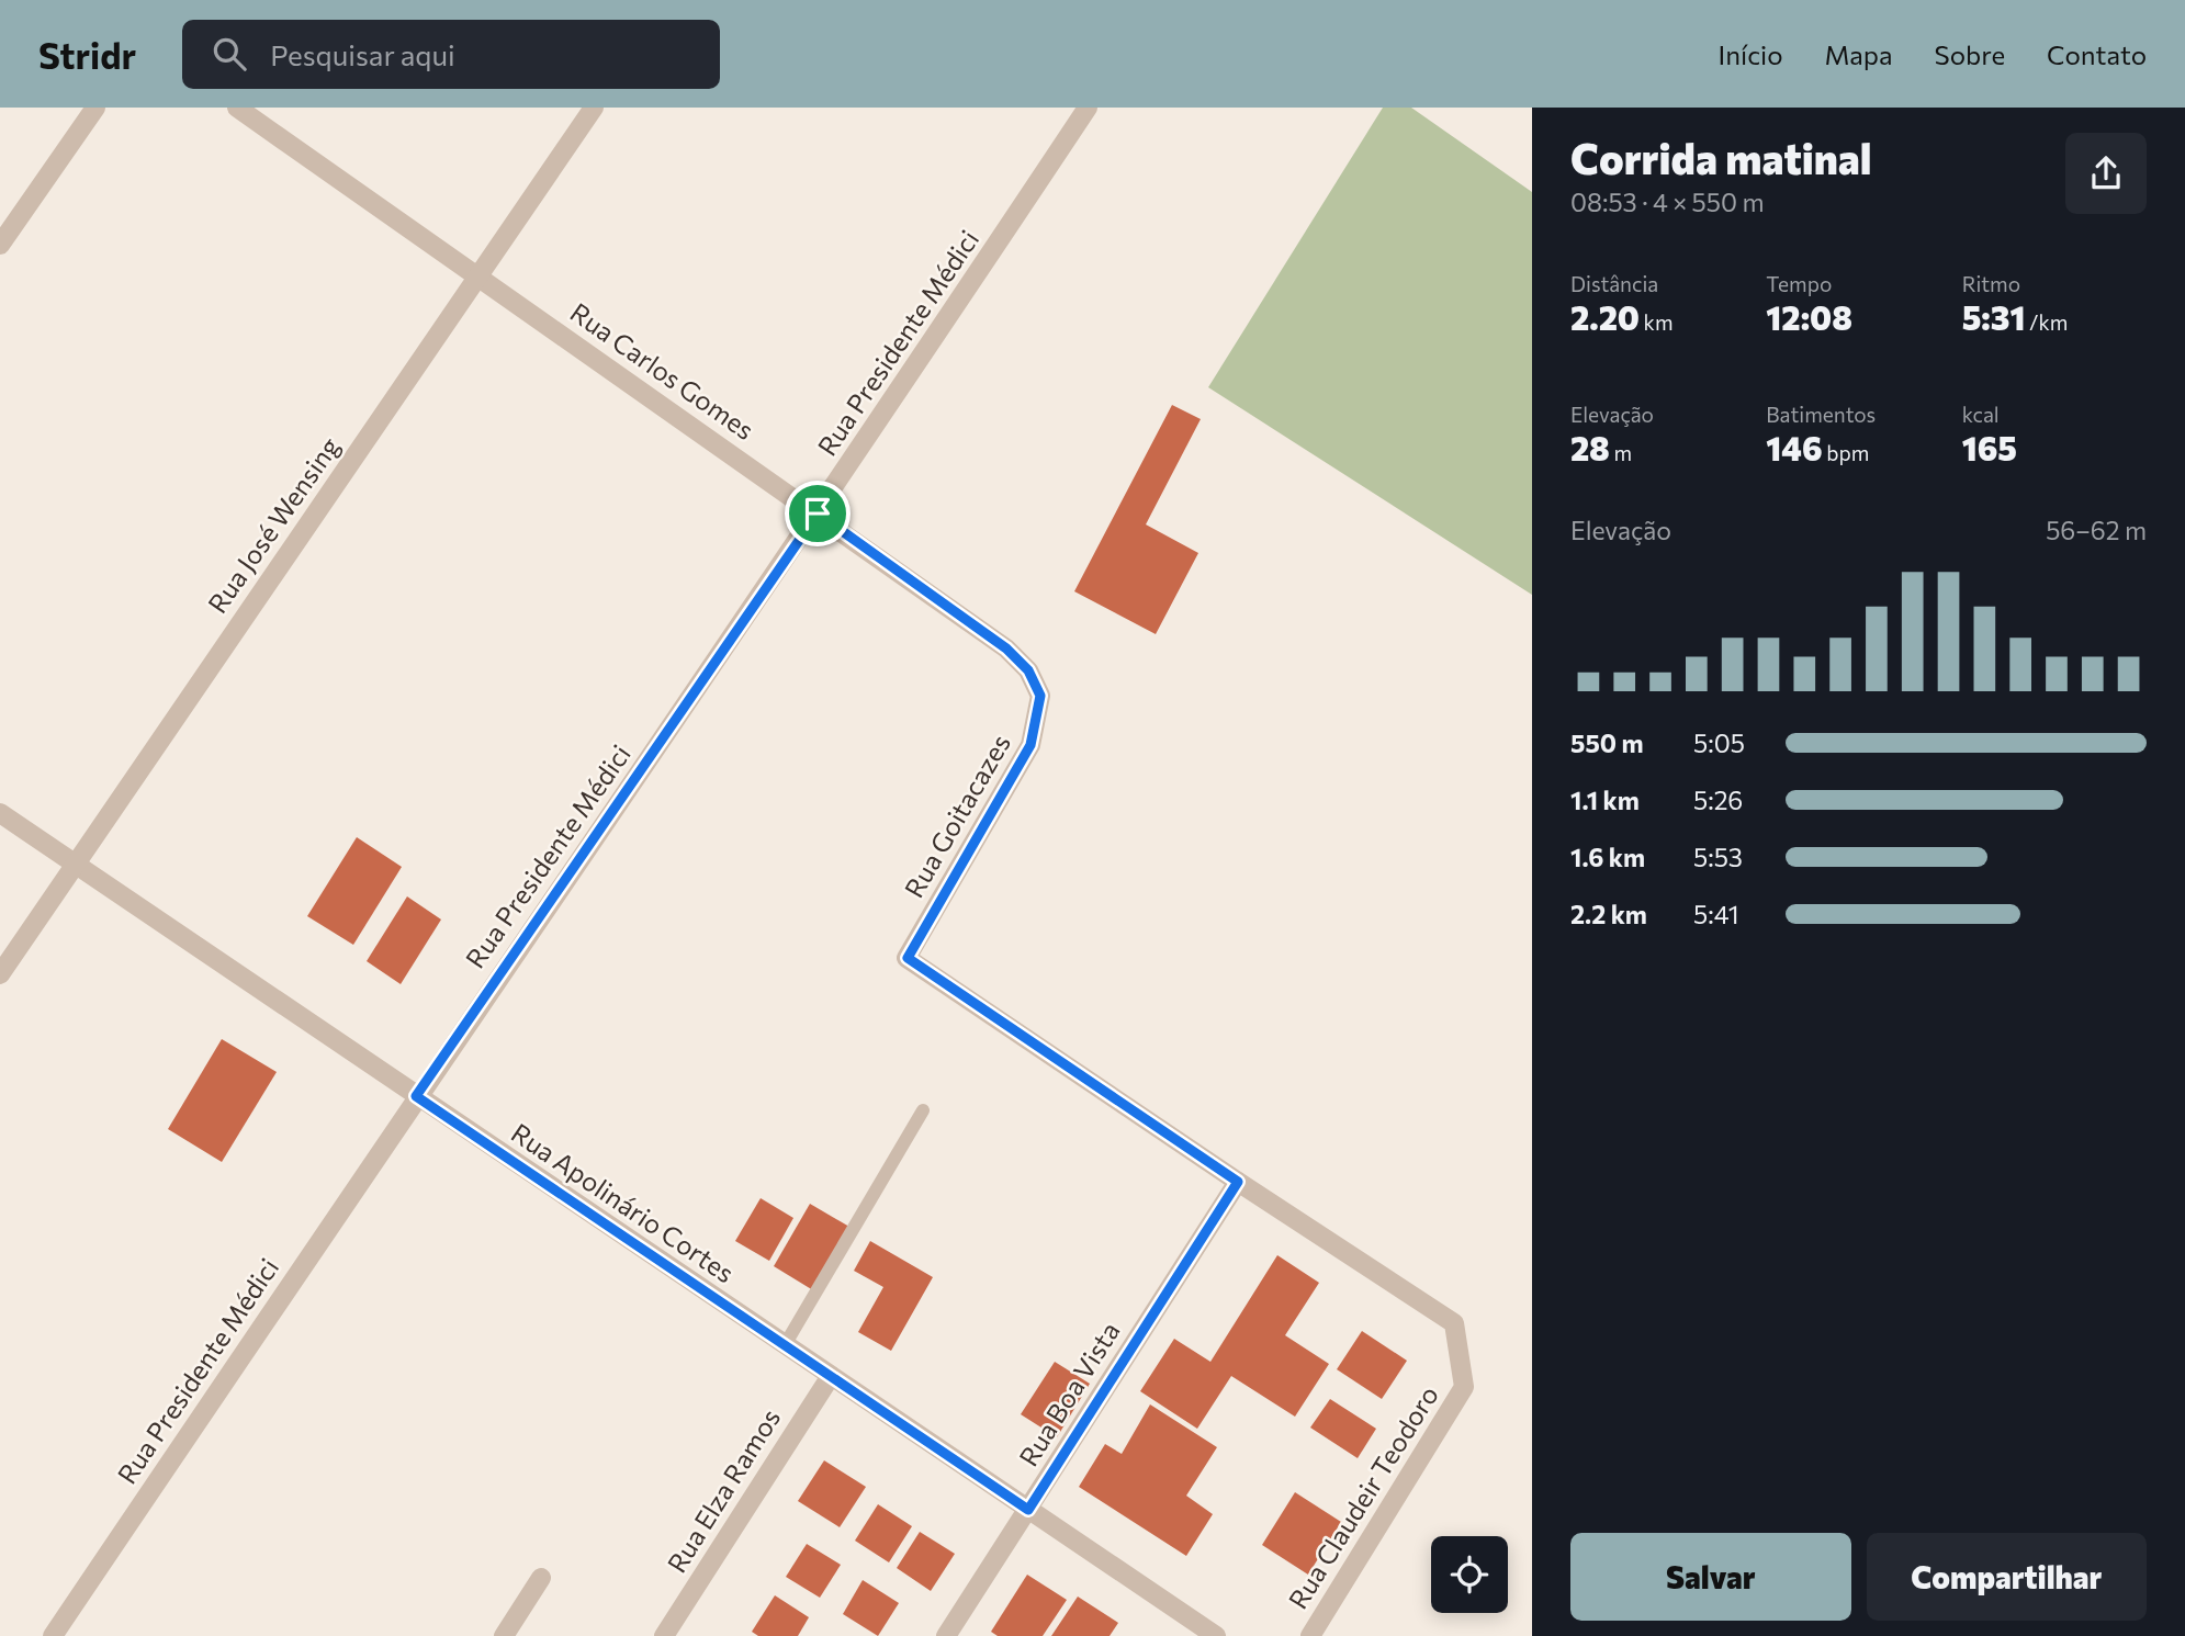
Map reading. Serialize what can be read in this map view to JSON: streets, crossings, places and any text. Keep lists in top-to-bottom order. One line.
{"streets":{"street":["Rua Presidente Médici","Rua Carlos Gomes","Rua José Wensing","Rua Goitacazes","Rua Apolinário Cortes","Rua Boa Vista","Rua Elza Ramos","Rua Claudeir Teodoro"]},"crossings":[["Rua Presidente Médici","Rua Carlos Gomes"],["Rua Presidente Médici","Rua Apolinário Cortes"],["Rua Carlos Gomes","Rua José Wensing"],["Rua Carlos Gomes","Rua Goitacazes"],["Rua José Wensing","Rua Apolinário Cortes"],["Rua Goitacazes","Rua Boa Vista"],["Rua Goitacazes","Rua Claudeir Teodoro"],["Rua Apolinário Cortes","Rua Boa Vista"],["Rua Apolinário Cortes","Rua Elza Ramos"],["Rua Boa Vista","Rua Claudeir Teodoro"]],"page":{"header":"Stridr","search":"Pesquisar aqui","nav":["Início","Mapa","Sobre","Contato"],"heading":["Corrida matinal","08:53 · 4 × 550 m"],"stats":[["Distância","2.20 km"],["Tempo","12:08"],["Ritmo","5:31 /km"],["Elevação","28 m"],["Batimentos","146 bpm"],["kcal","165"]],"chart":["Elevação","56–62 m"],"list":[{"name":"550 m","note":"5:05"},{"name":"1.1 km","note":"5:26"},{"name":"1.6 km","note":"5:53"},{"name":"2.2 km","note":"5:41"}],"buttons":["Salvar","Compartilhar"]}}
